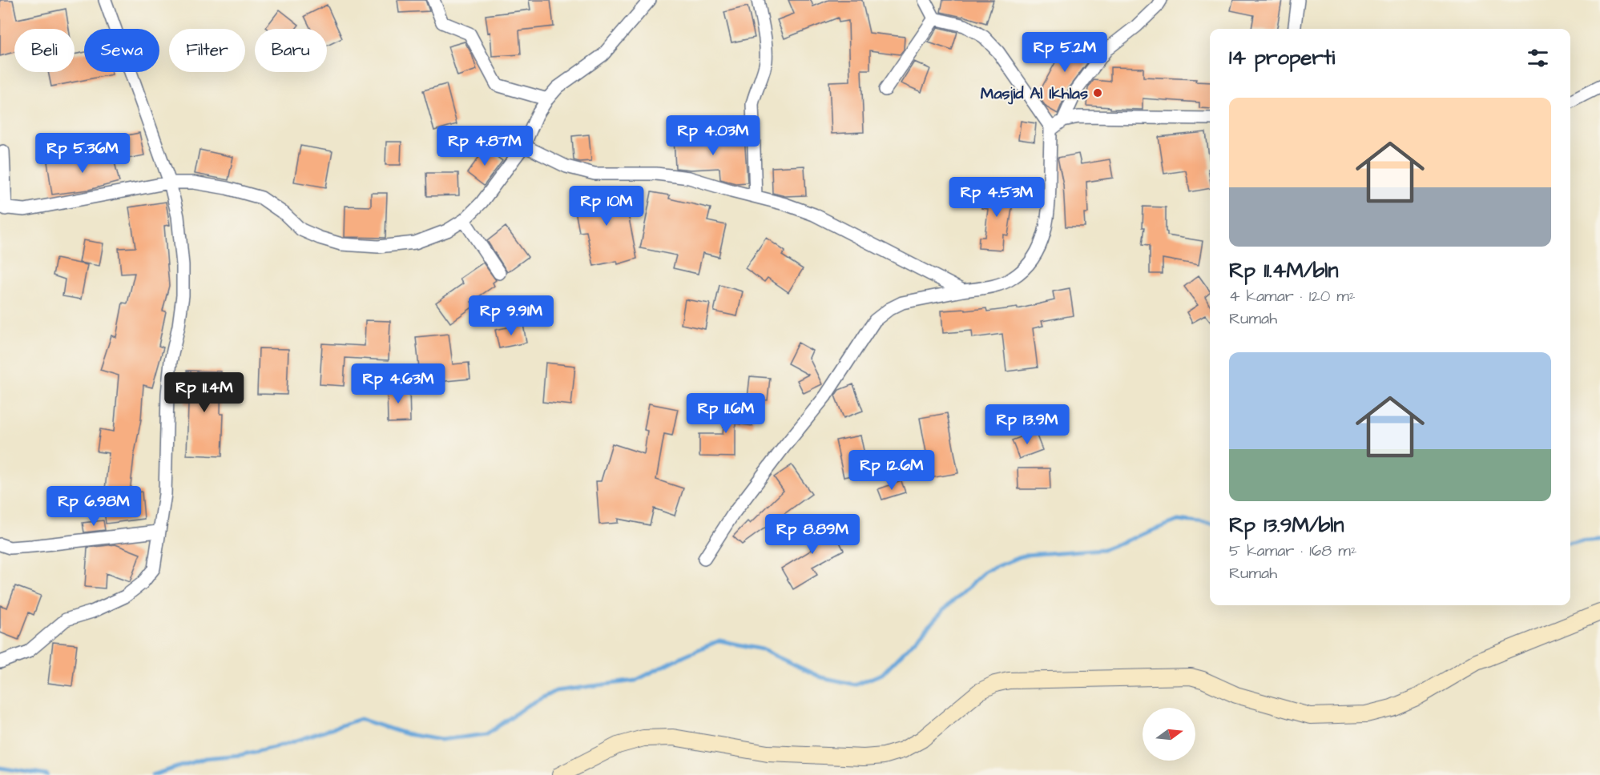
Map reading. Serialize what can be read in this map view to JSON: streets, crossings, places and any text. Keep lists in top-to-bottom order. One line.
{"places":["Masjid Al Ikhlas"],"north":"right","page":{"chip":["Beli","Sewa","Filter","Baru"],"heading":"14 properti","price":["Rp 5.2M","Rp 4.03M","Rp 4.87M","Rp 5.36M","Rp 4.53M","Rp 10M","Rp 9.91M","Rp 4.63M","Rp 11.4M","Rp 11.6M","Rp 13.9M","Rp 12.6M","Rp 6.98M","Rp 8.89M"],"list":[{"name":"Rp 11.4M/bln","note":"4 kamar · 120 m² · Rumah"},{"name":"Rp 13.9M/bln","note":"5 kamar · 168 m² · Rumah"}]}}
